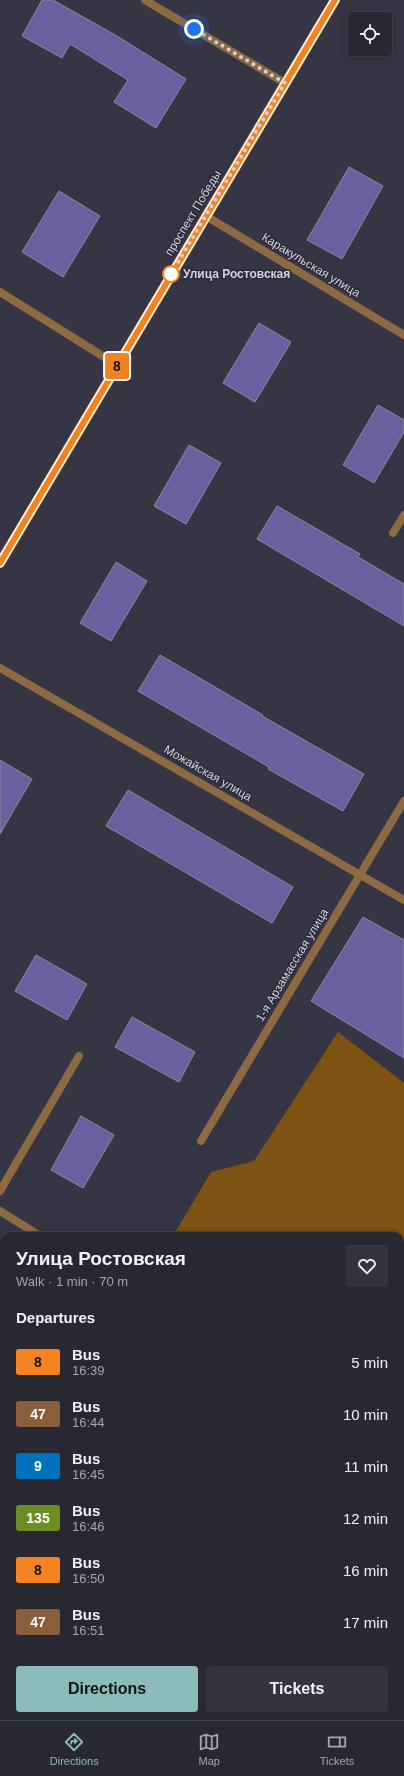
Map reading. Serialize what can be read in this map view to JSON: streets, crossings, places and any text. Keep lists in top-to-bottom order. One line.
{"streets":{"main road":["проспект Победы"],"street":["Каракульская улица","Можайская улица","1-я Арзамасская улица"]},"crossings":[["проспект Победы","Каракульская улица"],["Можайская улица","1-я Арзамасская улица"]],"places":["Улица Ростовская"],"lines":["bus line 8"],"page":{"on_map":"8","heading":[["Улица Ростовская","Walk · 1 min · 70 m"],"Departures"],"list":[{"mark":"8","name":"Bus","note":"16:39","value":"5 min"},{"mark":"47","name":"Bus","note":"16:44","value":"10 min"},{"mark":"9","name":"Bus","note":"16:45","value":"11 min"},{"mark":"135","name":"Bus","note":"16:46","value":"12 min"},{"mark":"8","name":"Bus","note":"16:50","value":"16 min"},{"mark":"47","name":"Bus","note":"16:51","value":"17 min"}],"buttons":["Directions","Tickets"],"tabs":["Directions","Map","Tickets"]}}
